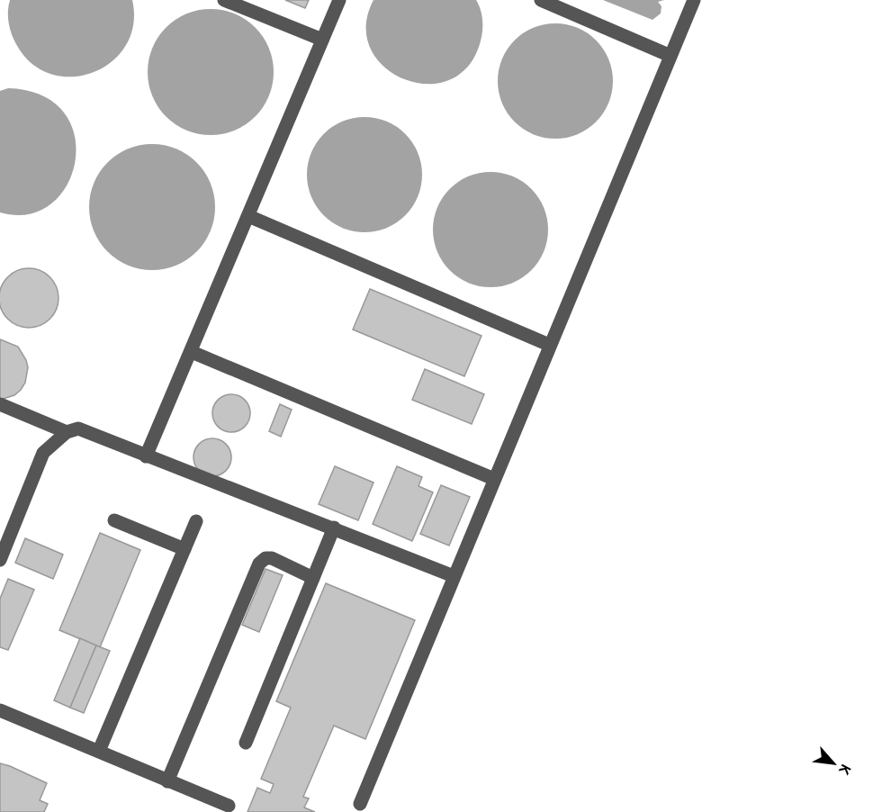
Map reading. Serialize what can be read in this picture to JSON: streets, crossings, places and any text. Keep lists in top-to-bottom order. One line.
{"north":"bottom right"}
